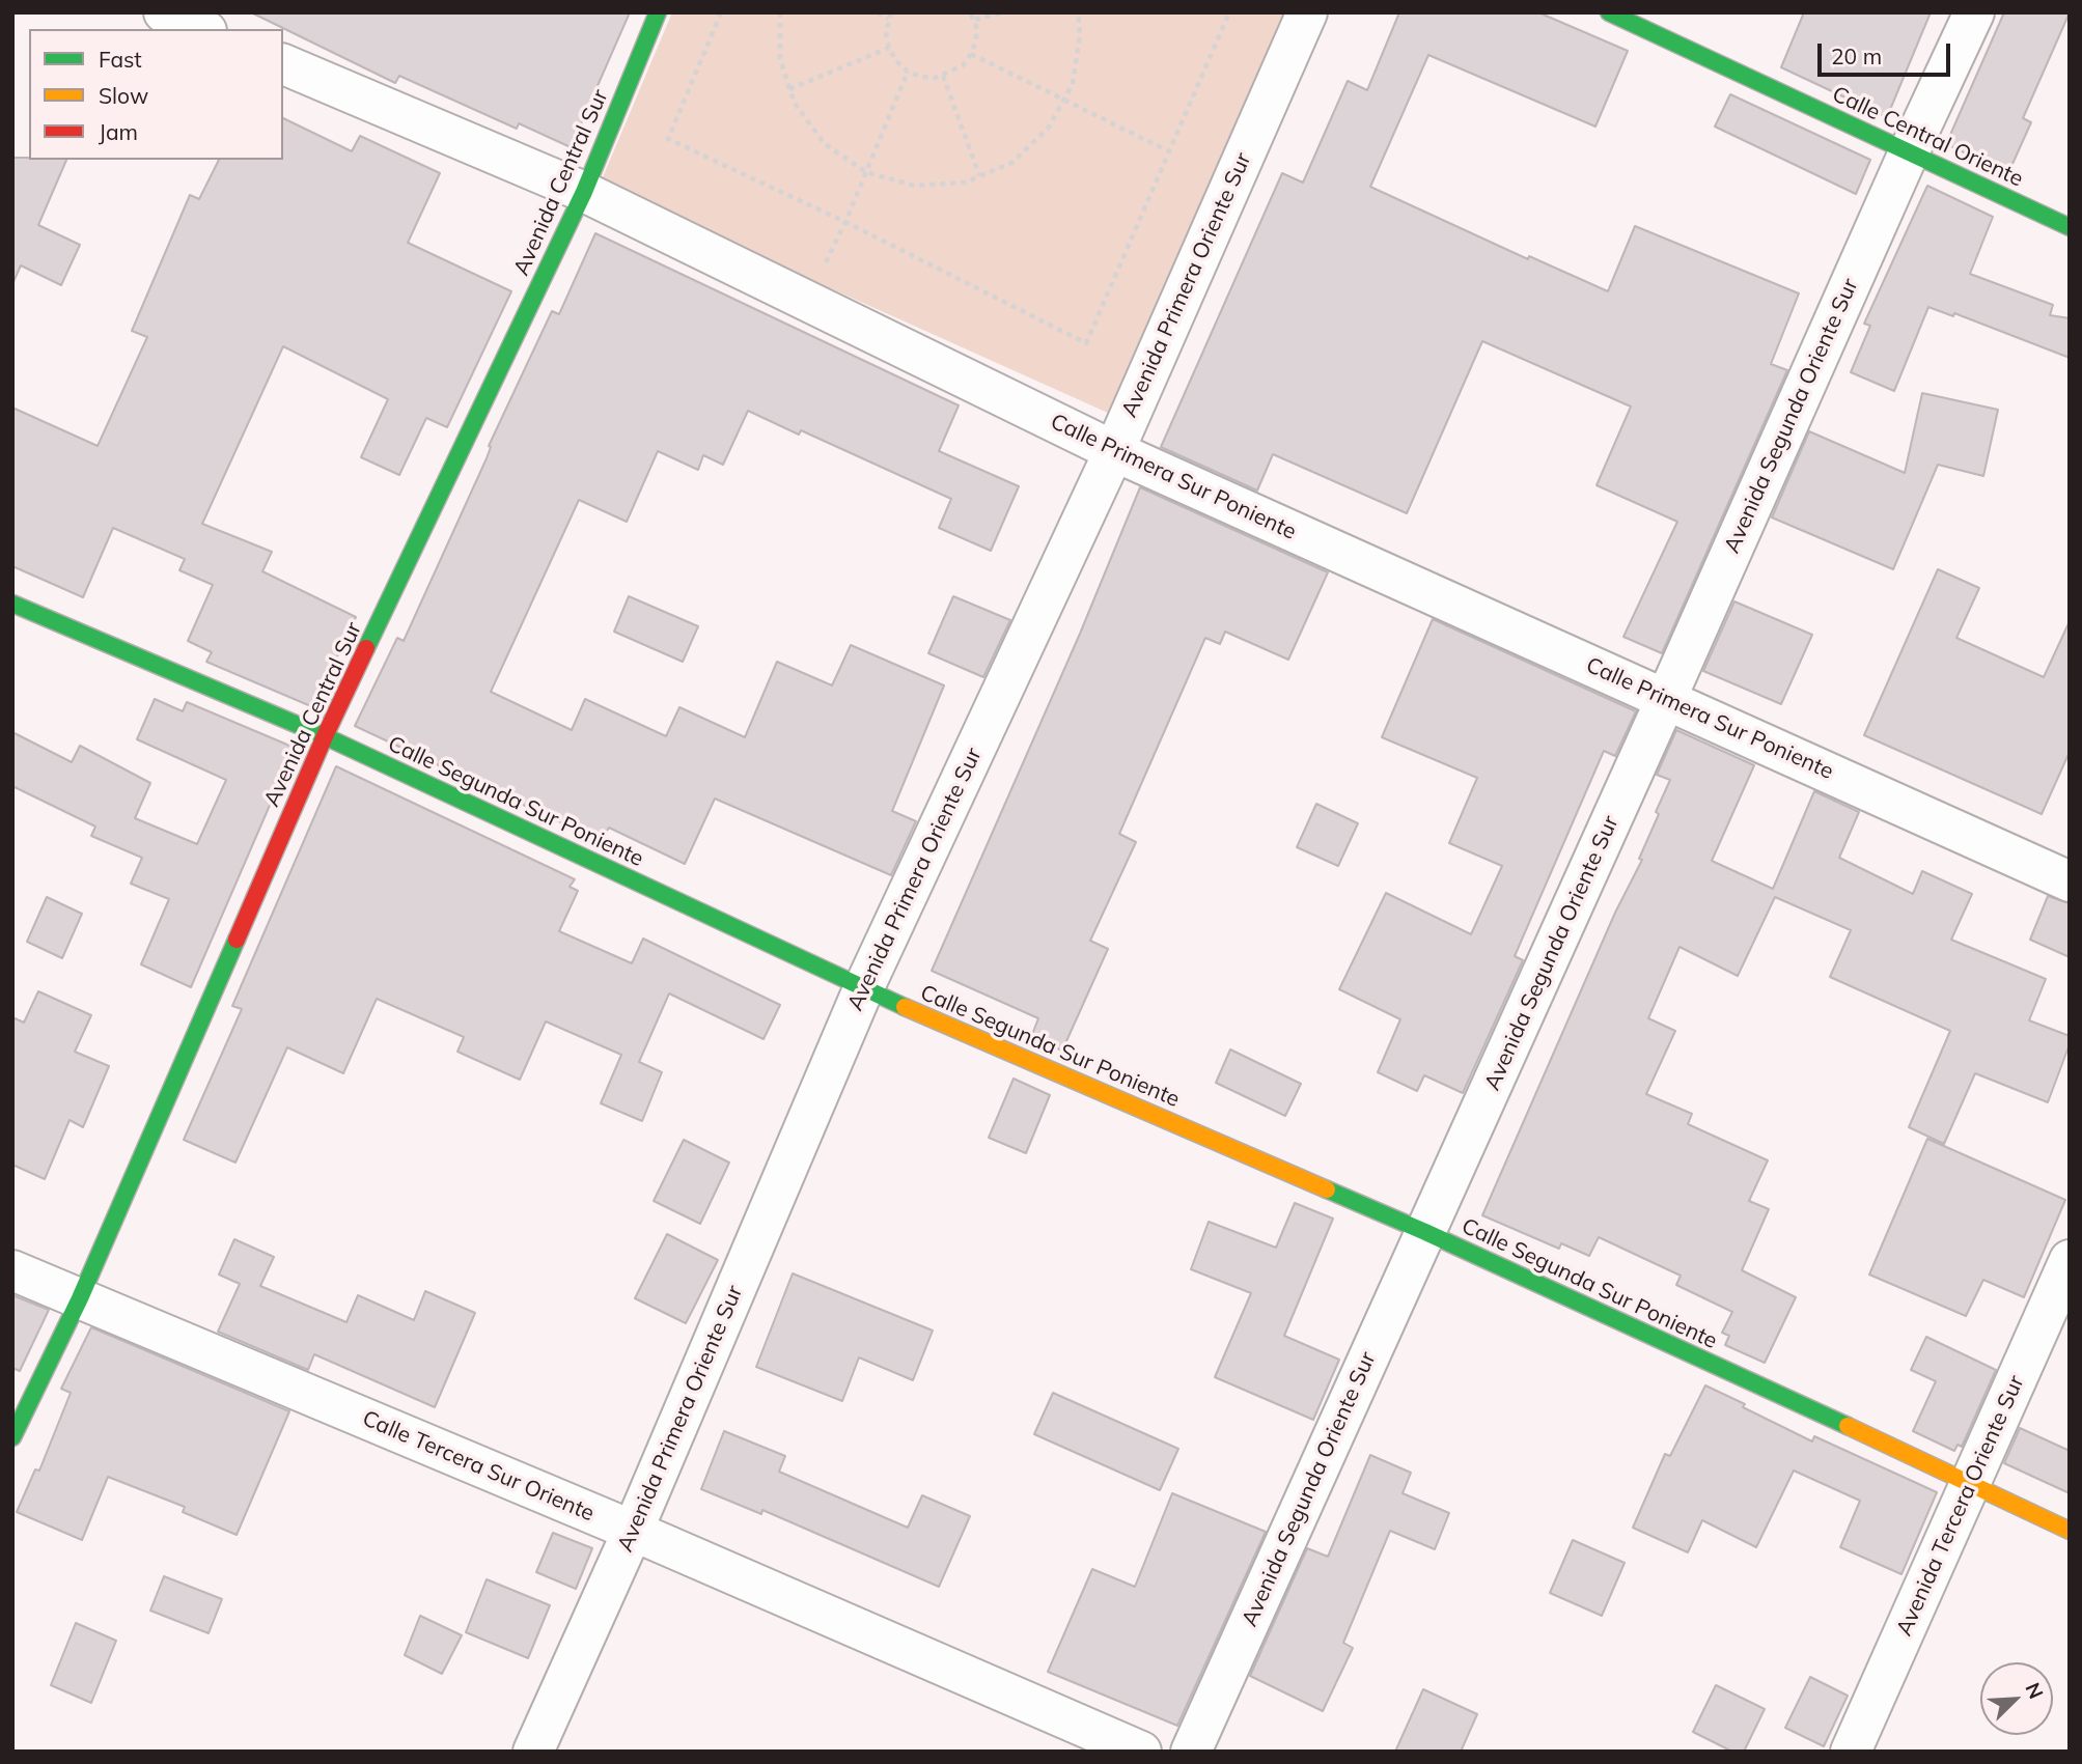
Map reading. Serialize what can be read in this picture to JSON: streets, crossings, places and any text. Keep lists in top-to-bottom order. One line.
{"streets":{"street":["Calle Central Oriente","Avenida Central Sur","Avenida Primera Oriente Sur","Avenida Segunda Oriente Sur","Calle Primera Sur Poniente","Calle Segunda Sur Poniente","Calle Tercera Sur Oriente","Avenida Tercera Oriente Sur"]},"crossings":[["Calle Central Oriente","Avenida Segunda Oriente Sur"],["Avenida Central Sur","Calle Primera Sur Poniente"],["Avenida Central Sur","Calle Segunda Sur Poniente"],["Avenida Central Sur","Calle Tercera Sur Oriente"],["Avenida Primera Oriente Sur","Calle Primera Sur Poniente"],["Avenida Primera Oriente Sur","Calle Segunda Sur Poniente"],["Avenida Primera Oriente Sur","Calle Tercera Sur Oriente"],["Avenida Segunda Oriente Sur","Calle Primera Sur Poniente"],["Avenida Segunda Oriente Sur","Calle Segunda Sur Poniente"],["Calle Segunda Sur Poniente","Avenida Tercera Oriente Sur"]],"legend":["Fast","Slow","Jam"],"scale_bar":"20 m","north":"top right"}
